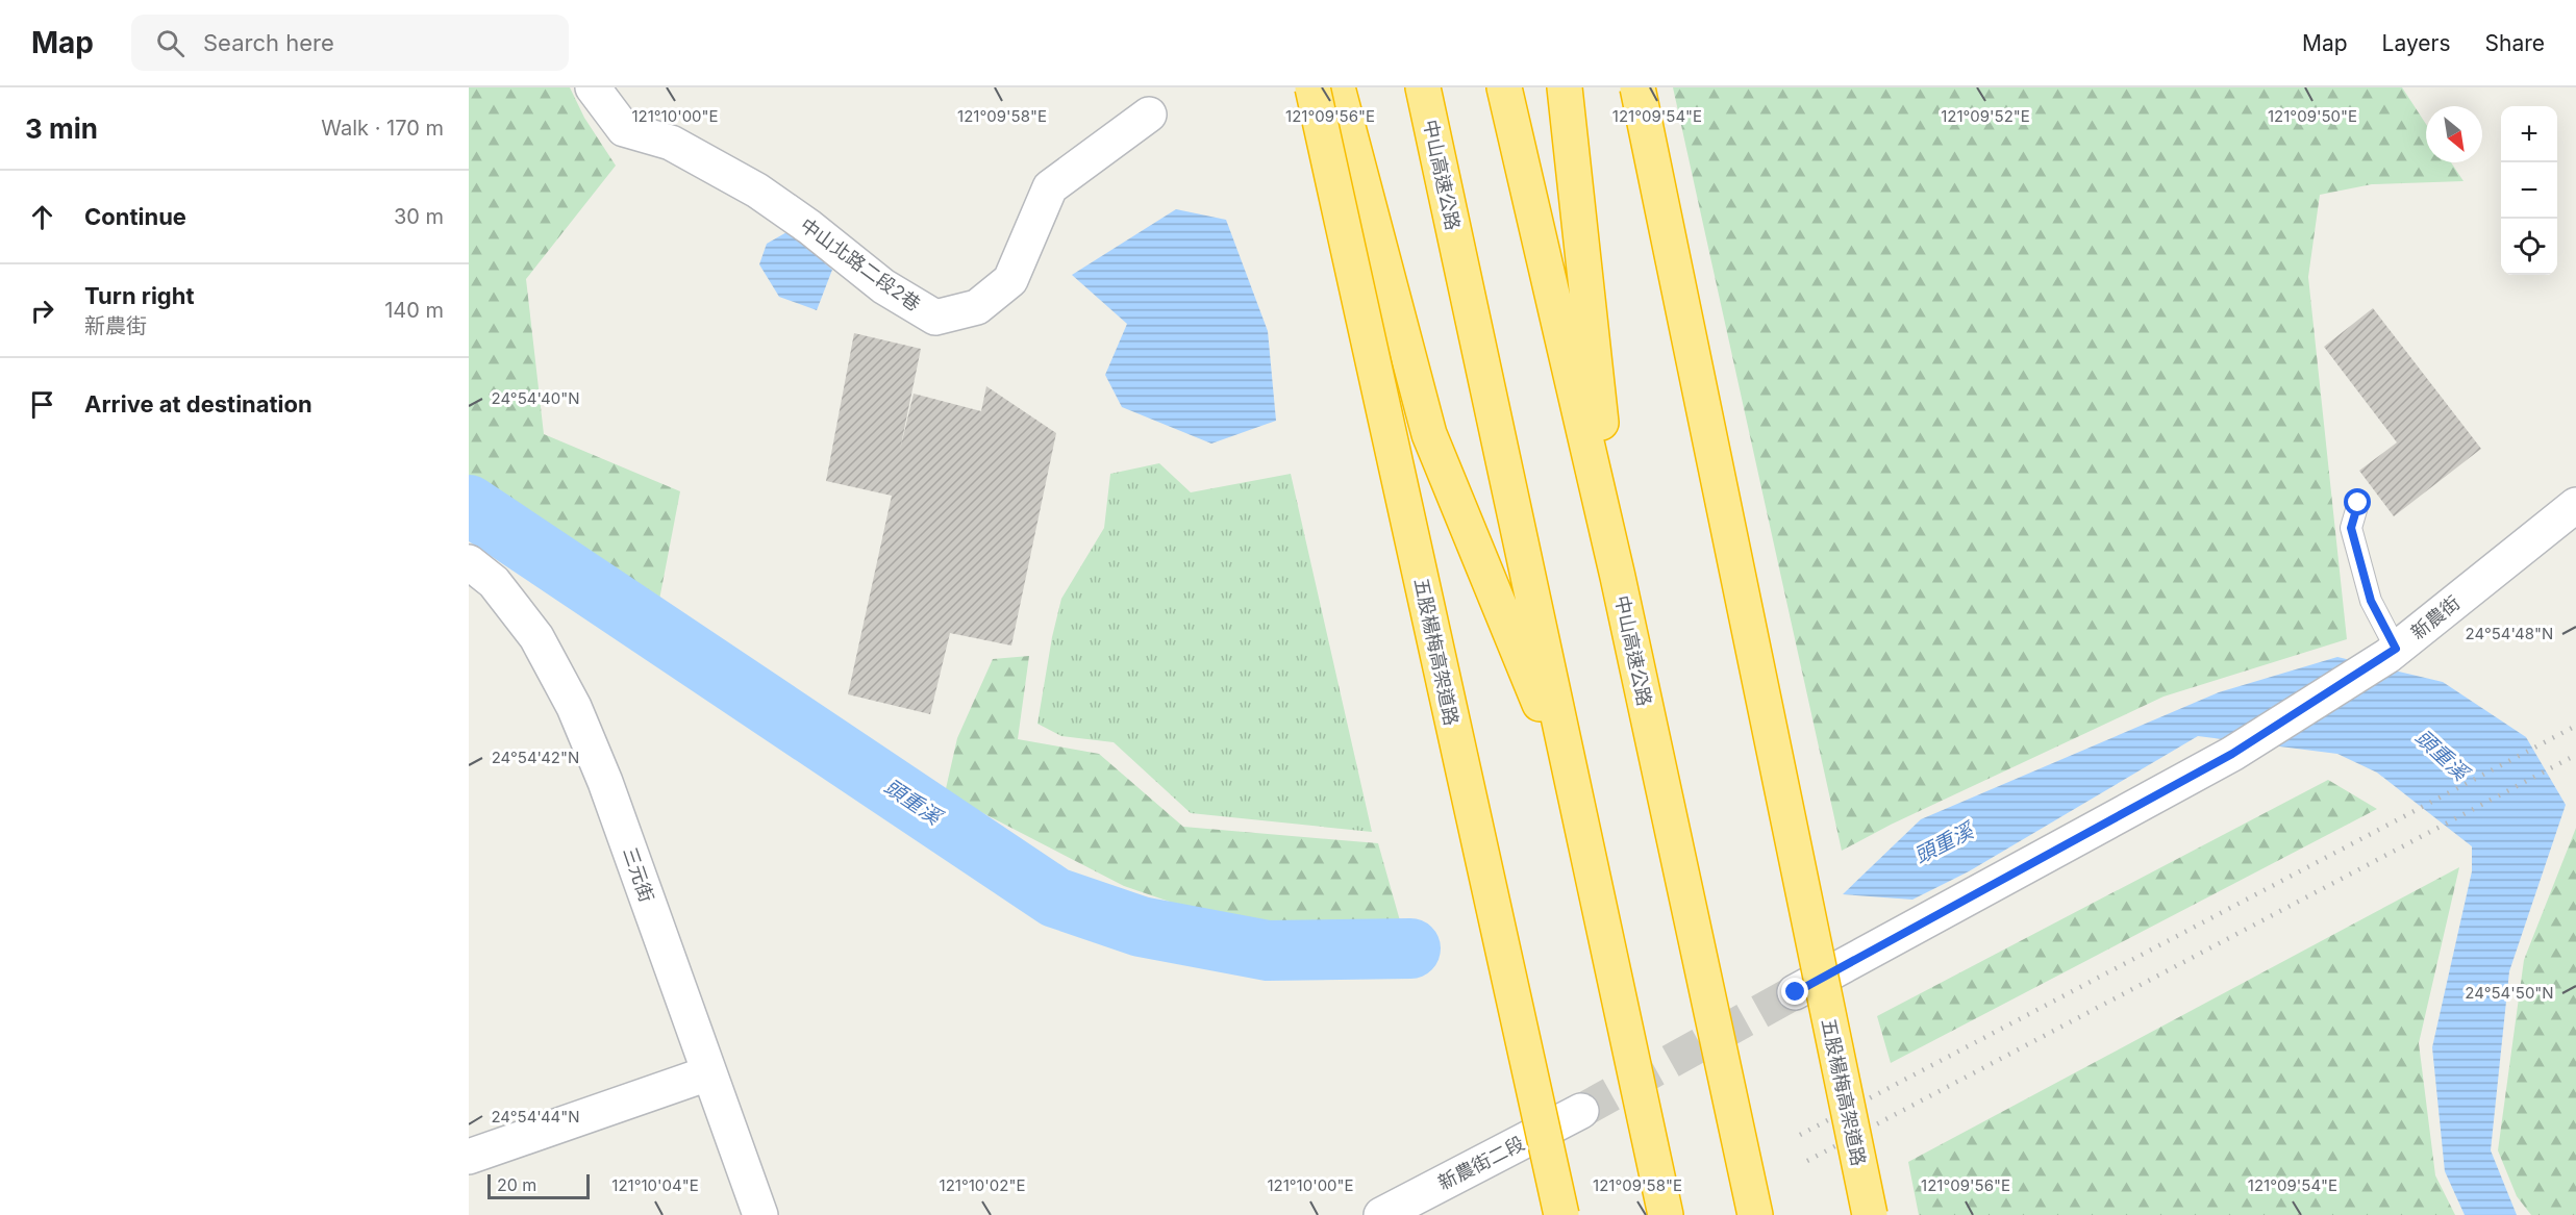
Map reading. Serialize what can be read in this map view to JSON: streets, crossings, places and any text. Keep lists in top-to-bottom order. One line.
{"streets":{"highway":["中山高速公路","五股楊梅高架道路"],"street":["中山北路二段2巷","新農街","三元街","新農街二段"]},"water":["頭重溪"],"scale_bar":"20 m","north":"bottom right","page":{"header":"Map","search":"Search here","nav":["Map","Layers","Share"],"heading":["3 min","Walk · 170 m"],"map_buttons":["+","−"],"list":[["Continue","30 m"],["Turn right","新農街","140 m"],"Arrive at destination"],"scale":"20 m"},"coordinates":["121°09'52\"E","121°09'50\"E","121°10'00\"E","121°09'58\"E","121°09'56\"E","121°09'54\"E","24°54'40\"N","24°54'48\"N","24°54'42\"N","24°54'50\"N","24°54'44\"N","121°10'04\"E","121°10'02\"E"]}
